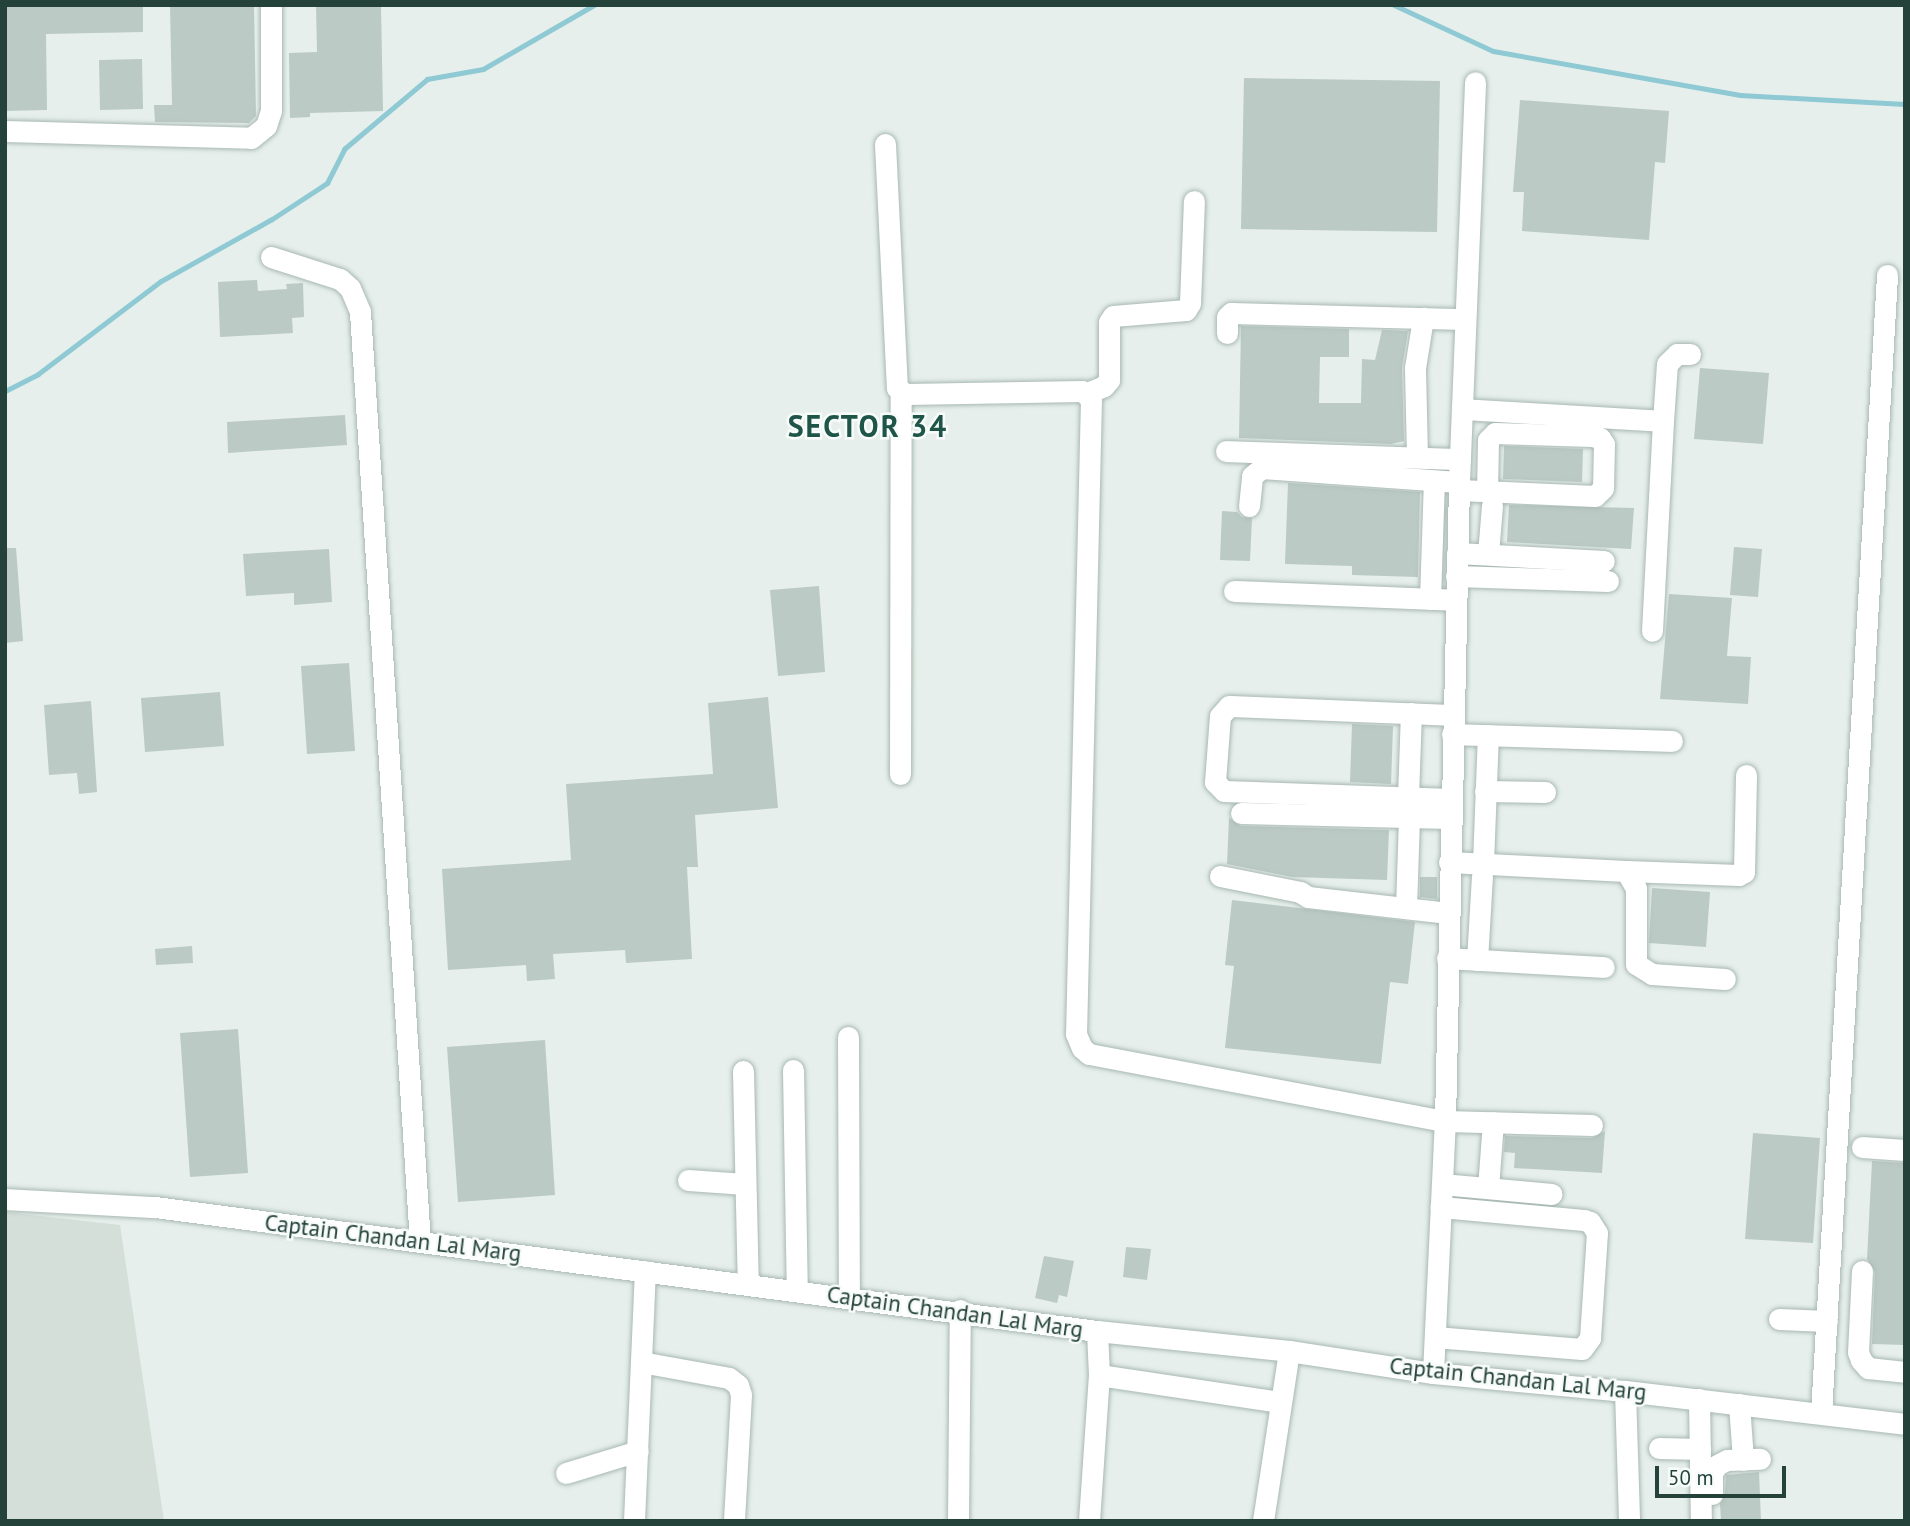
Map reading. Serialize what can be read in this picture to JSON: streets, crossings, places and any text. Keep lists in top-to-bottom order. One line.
{"streets":{"street":["Captain Chandan Lal Marg"]},"districts":["SECTOR 34"],"scale_bar":"50 m"}
